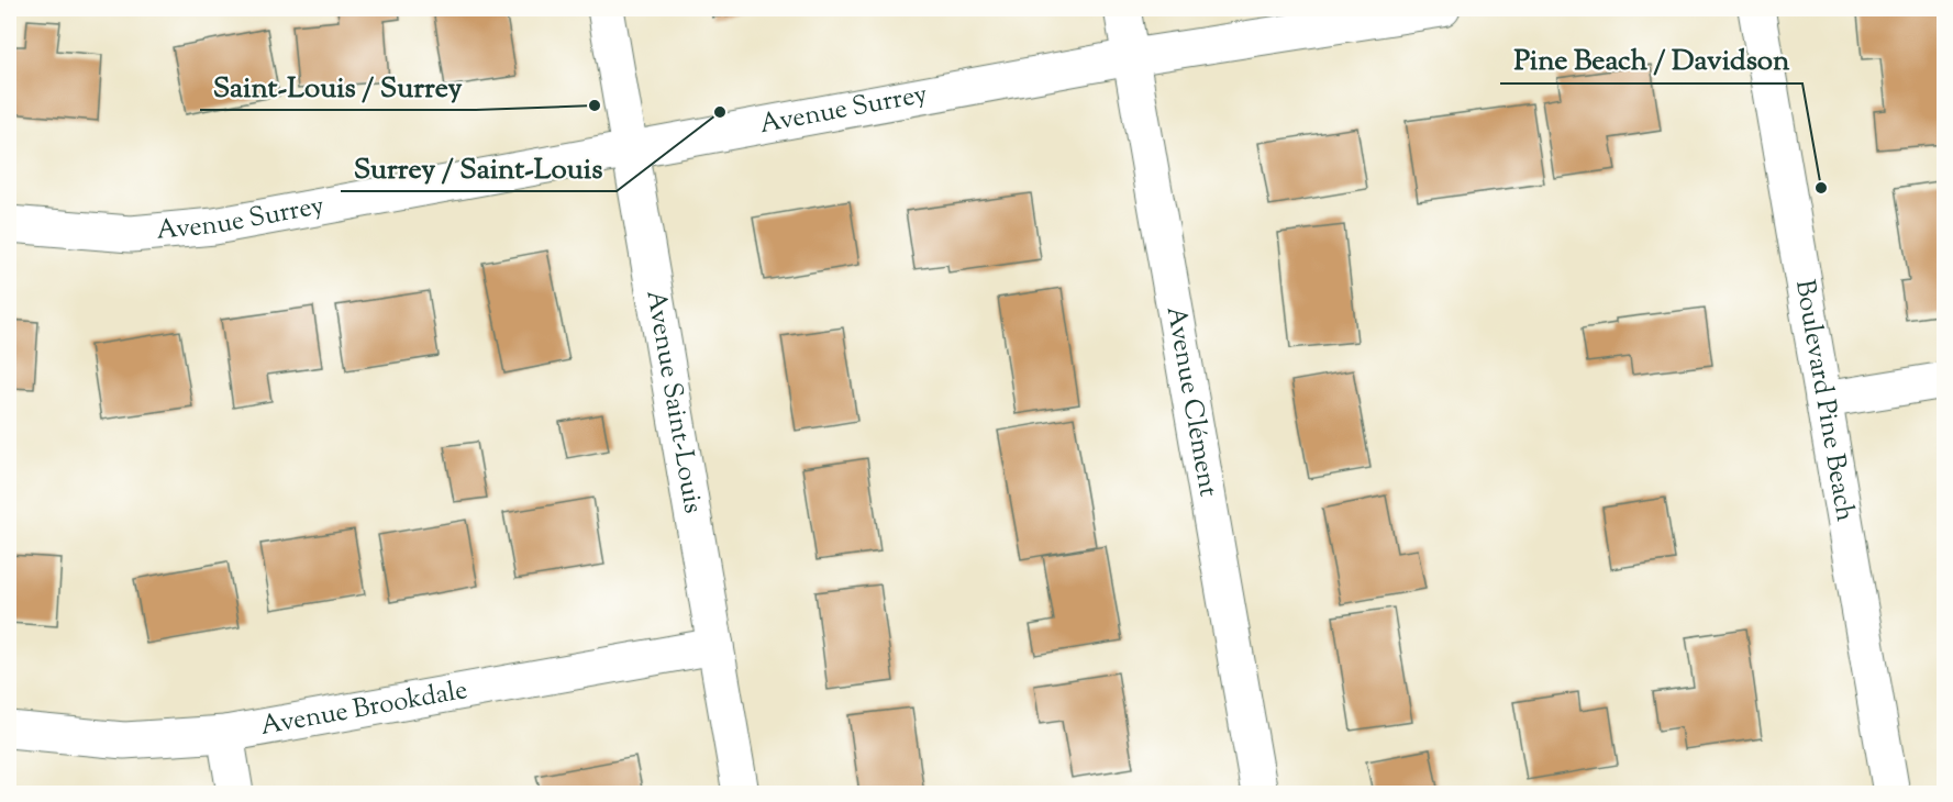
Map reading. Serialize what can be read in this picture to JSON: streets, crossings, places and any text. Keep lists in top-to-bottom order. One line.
{"streets":{"street":["Avenue Surrey","Avenue Saint-Louis","Avenue Clément","Boulevard Pine Beach","Avenue Brookdale"]},"crossings":[["Avenue Surrey","Avenue Saint-Louis"],["Avenue Surrey","Avenue Clément"],["Avenue Saint-Louis","Avenue Brookdale"]],"places":["Saint-Louis / Surrey","Surrey / Saint-Louis","Pine Beach / Davidson"]}
